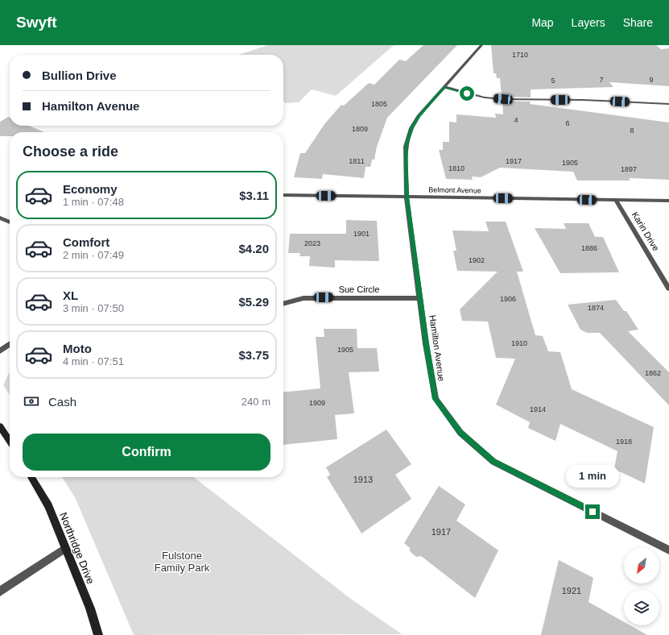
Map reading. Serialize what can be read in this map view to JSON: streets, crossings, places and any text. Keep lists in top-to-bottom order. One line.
{"streets":{"street":["Belmont Avenue","Karin Drive","Sue Circle","Hamilton Avenue","Northridge Drive"]},"crossings":[["Belmont Avenue","Karin Drive"],["Belmont Avenue","Hamilton Avenue"],["Sue Circle","Hamilton Avenue"]],"parks":["Fulstone Family Park"],"house_numbers":["1710","7","9","5","1805","4","6","1809","8","1811","1917","1905","1810","1897","1901","2023","1886","1902","1906","1874","1910","1905","1862","1909","1914","1918","1913","1917","1921"],"north":"bottom left","page":{"header":"Swyft","nav":["Map","Layers","Share"],"banner":["Bullion Drive","Hamilton Avenue"],"heading":"Choose a ride","list":[{"name":"Economy","note":"1 min · 07:48","value":"$3.11"},{"name":"Comfort","note":"2 min · 07:49","value":"$4.20"},{"name":"XL","note":"3 min · 07:50","value":"$5.29"},{"name":"Moto","note":"4 min · 07:51","value":"$3.75"}],"pay":["Cash","240 m"],"buttons":"Confirm","bubble":"1 min"}}
